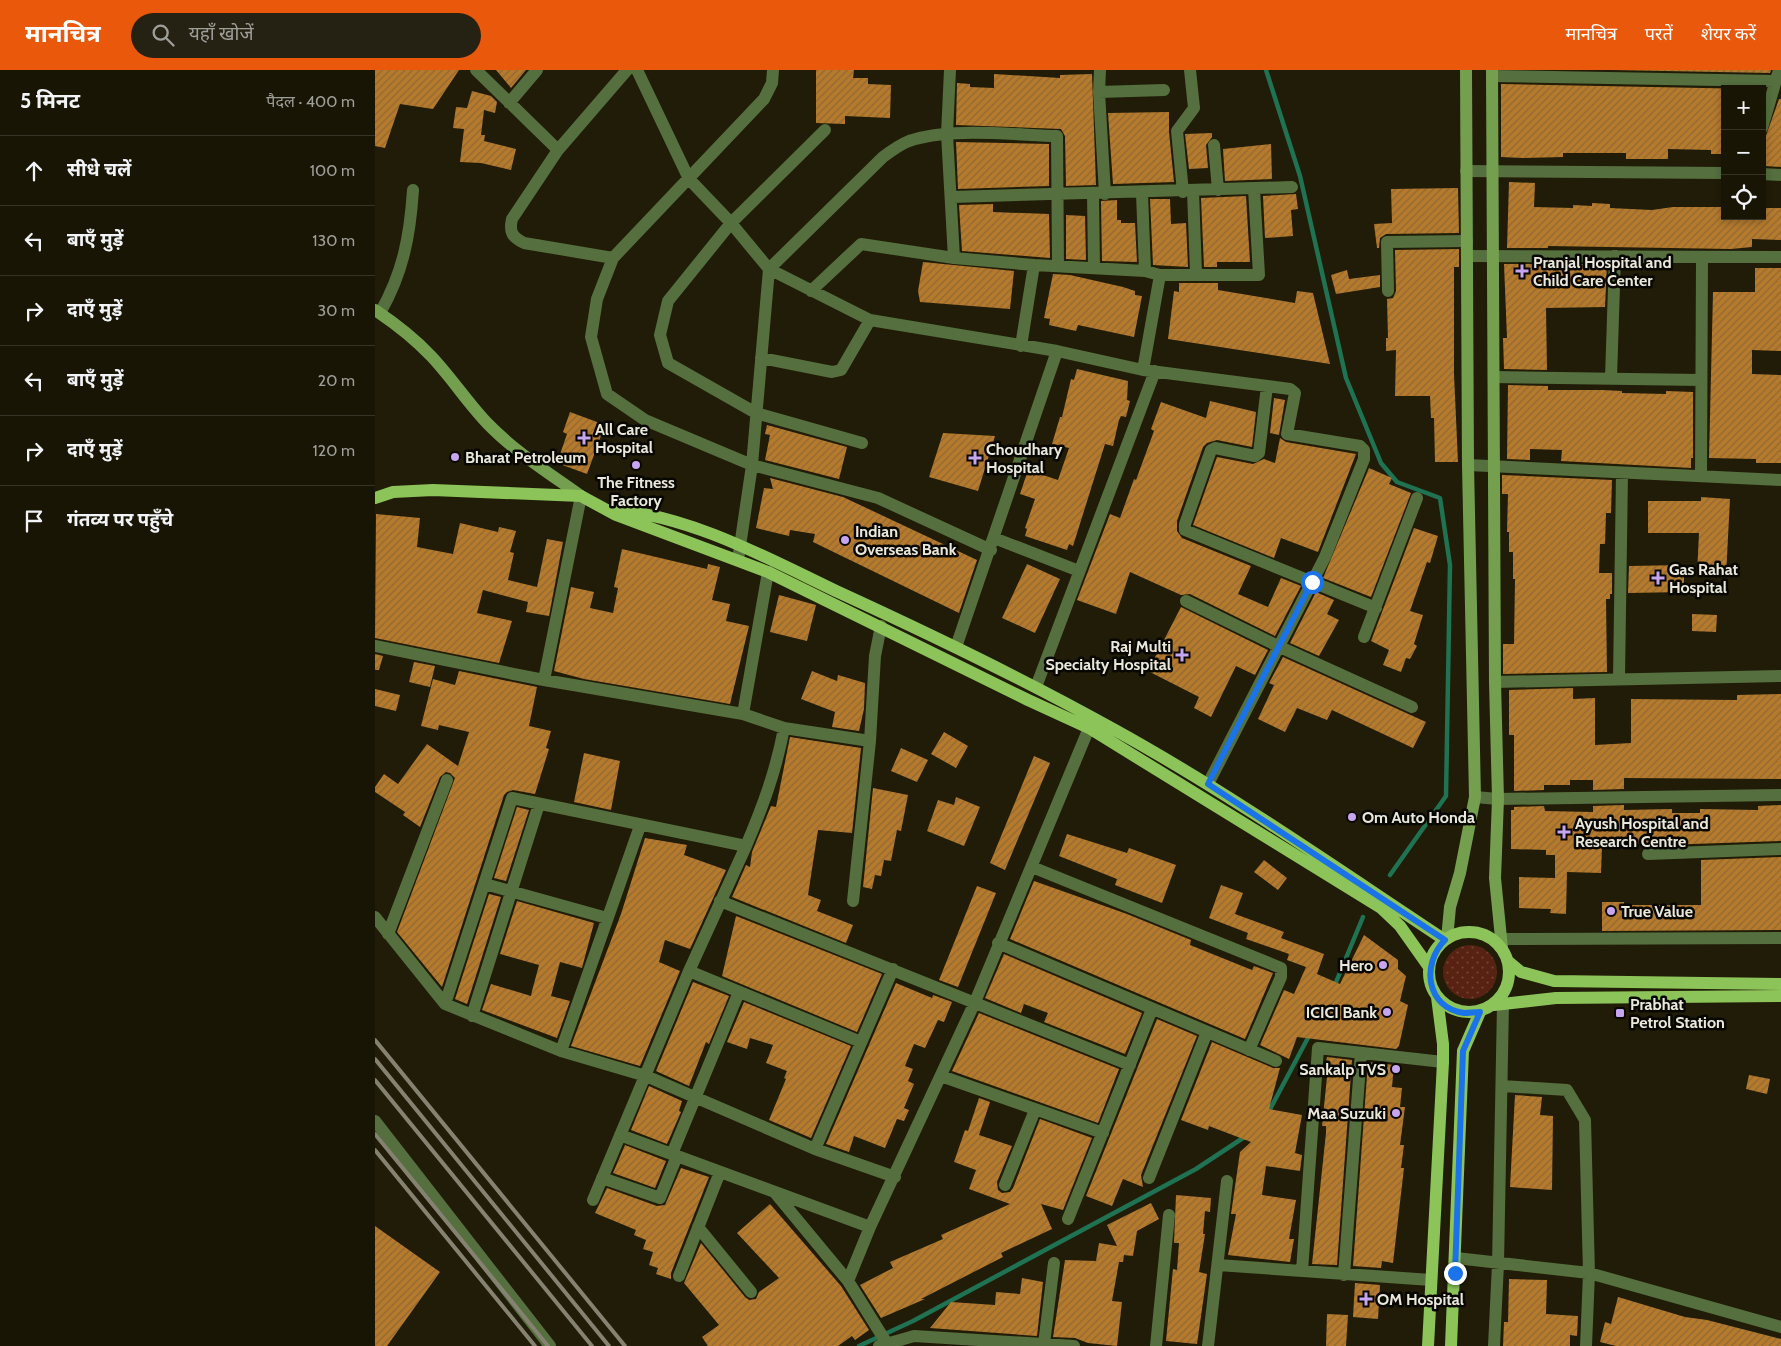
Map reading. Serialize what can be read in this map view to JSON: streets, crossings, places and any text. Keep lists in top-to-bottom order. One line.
{"places":{"health":["Pranjal Hospital and Child Care Center","All Care Hospital","Choudhary Hospital","Gas Rahat Hospital","Raj Multi Specialty Hospital","Ayush Hospital and Research Centre","OM Hospital"],"other":["Bharat Petroleum","The Fitness Factory","Indian Overseas Bank","Om Auto Honda","True Value","Hero","ICICI Bank","Sankalp TVS","Maa Suzuki"],"transit":["Prabhat Petrol Station"]},"page":{"header":"मानचित्र","search":"यहाँ खोजें","nav":["मानचित्र","परतें","शेयर करें"],"heading":["5 मिनट","पैदल · 400 m"],"map_buttons":["+","−"],"list":[["सीधे चलें","100 m"],["बाएँ मुड़ें","130 m"],["दाएँ मुड़ें","30 m"],["बाएँ मुड़ें","20 m"],["दाएँ मुड़ें","120 m"],"गंतव्य पर पहुँचे"]}}
